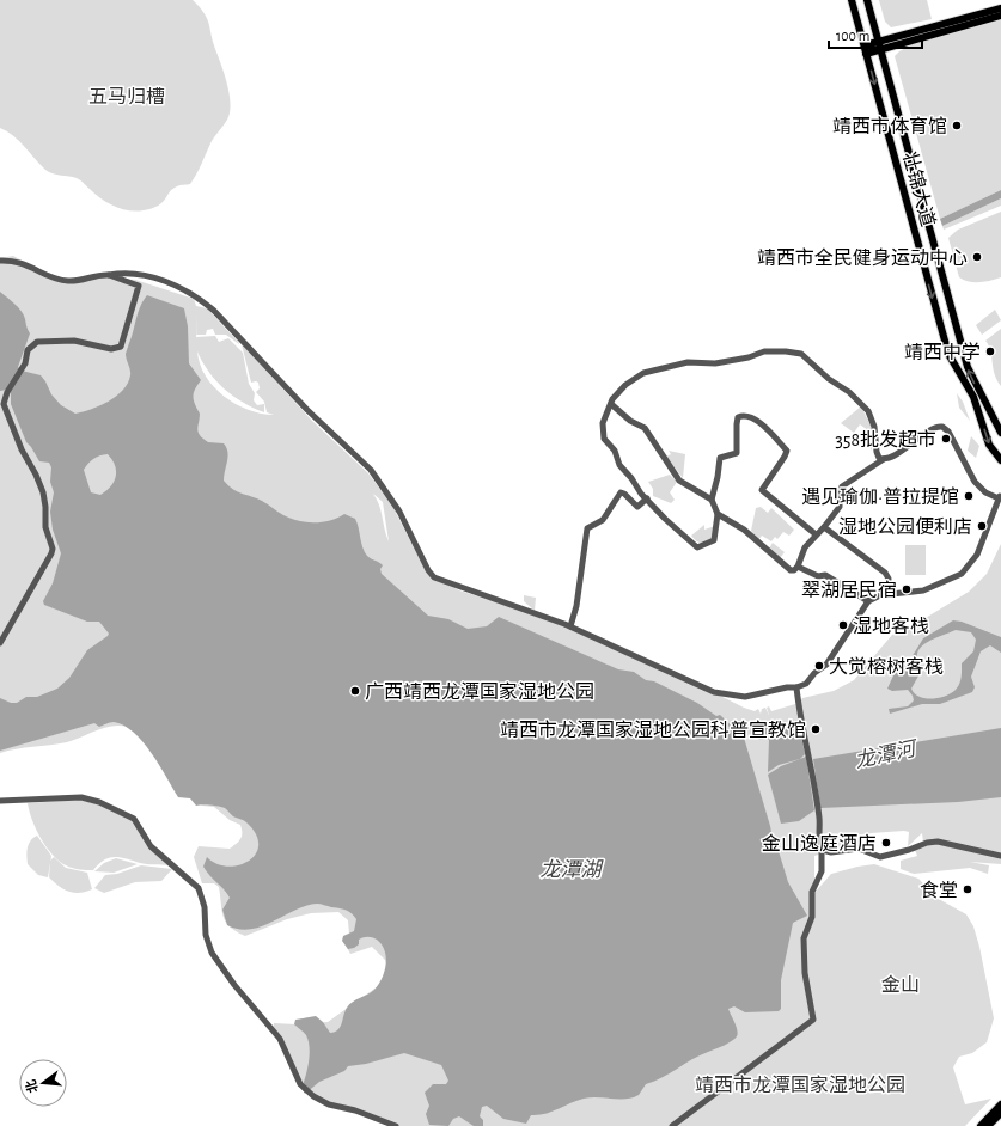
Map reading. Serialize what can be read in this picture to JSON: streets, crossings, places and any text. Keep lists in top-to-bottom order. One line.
{"streets":{"main road":["壮锦大道"]},"water":["龙潭河","龙潭湖"],"parks":["五马归槽","金山","靖西市龙潭国家湿地公园"],"places":["靖西市体育馆","靖西市全民健身运动中心","靖西中学","358批发超市","遇见瑜伽·普拉提馆","湿地公园便利店","翠湖居民宿","湿地客栈","大觉榕树客栈","广西靖西龙潭国家湿地公园","靖西市龙潭国家湿地公园科普宣教馆","金山逸庭酒店","食堂"],"scale_bar":"100 m","north":"left"}
